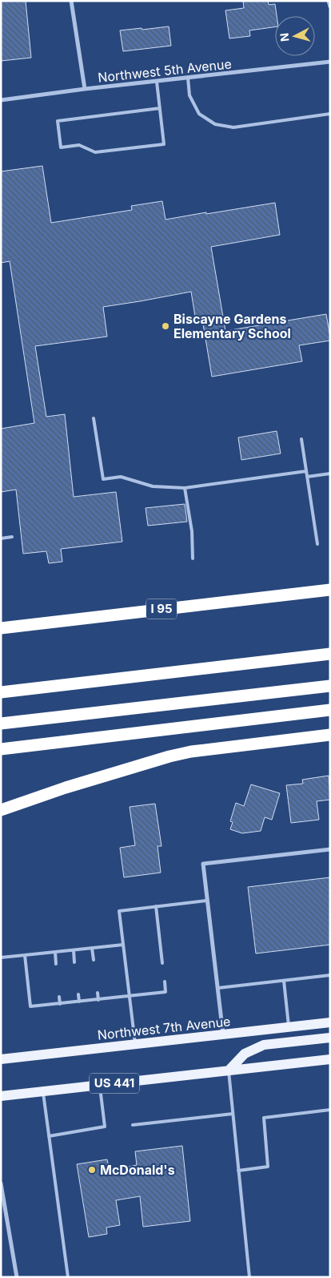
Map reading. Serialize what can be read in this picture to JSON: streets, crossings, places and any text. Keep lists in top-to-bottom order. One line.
{"streets":{"highway":["I 95"],"main road":["Northwest 7th Avenue","US 441"],"street":["Northwest 5th Avenue"]},"places":["Biscayne Gardens Elementary School","McDonald's"],"north":"left"}
